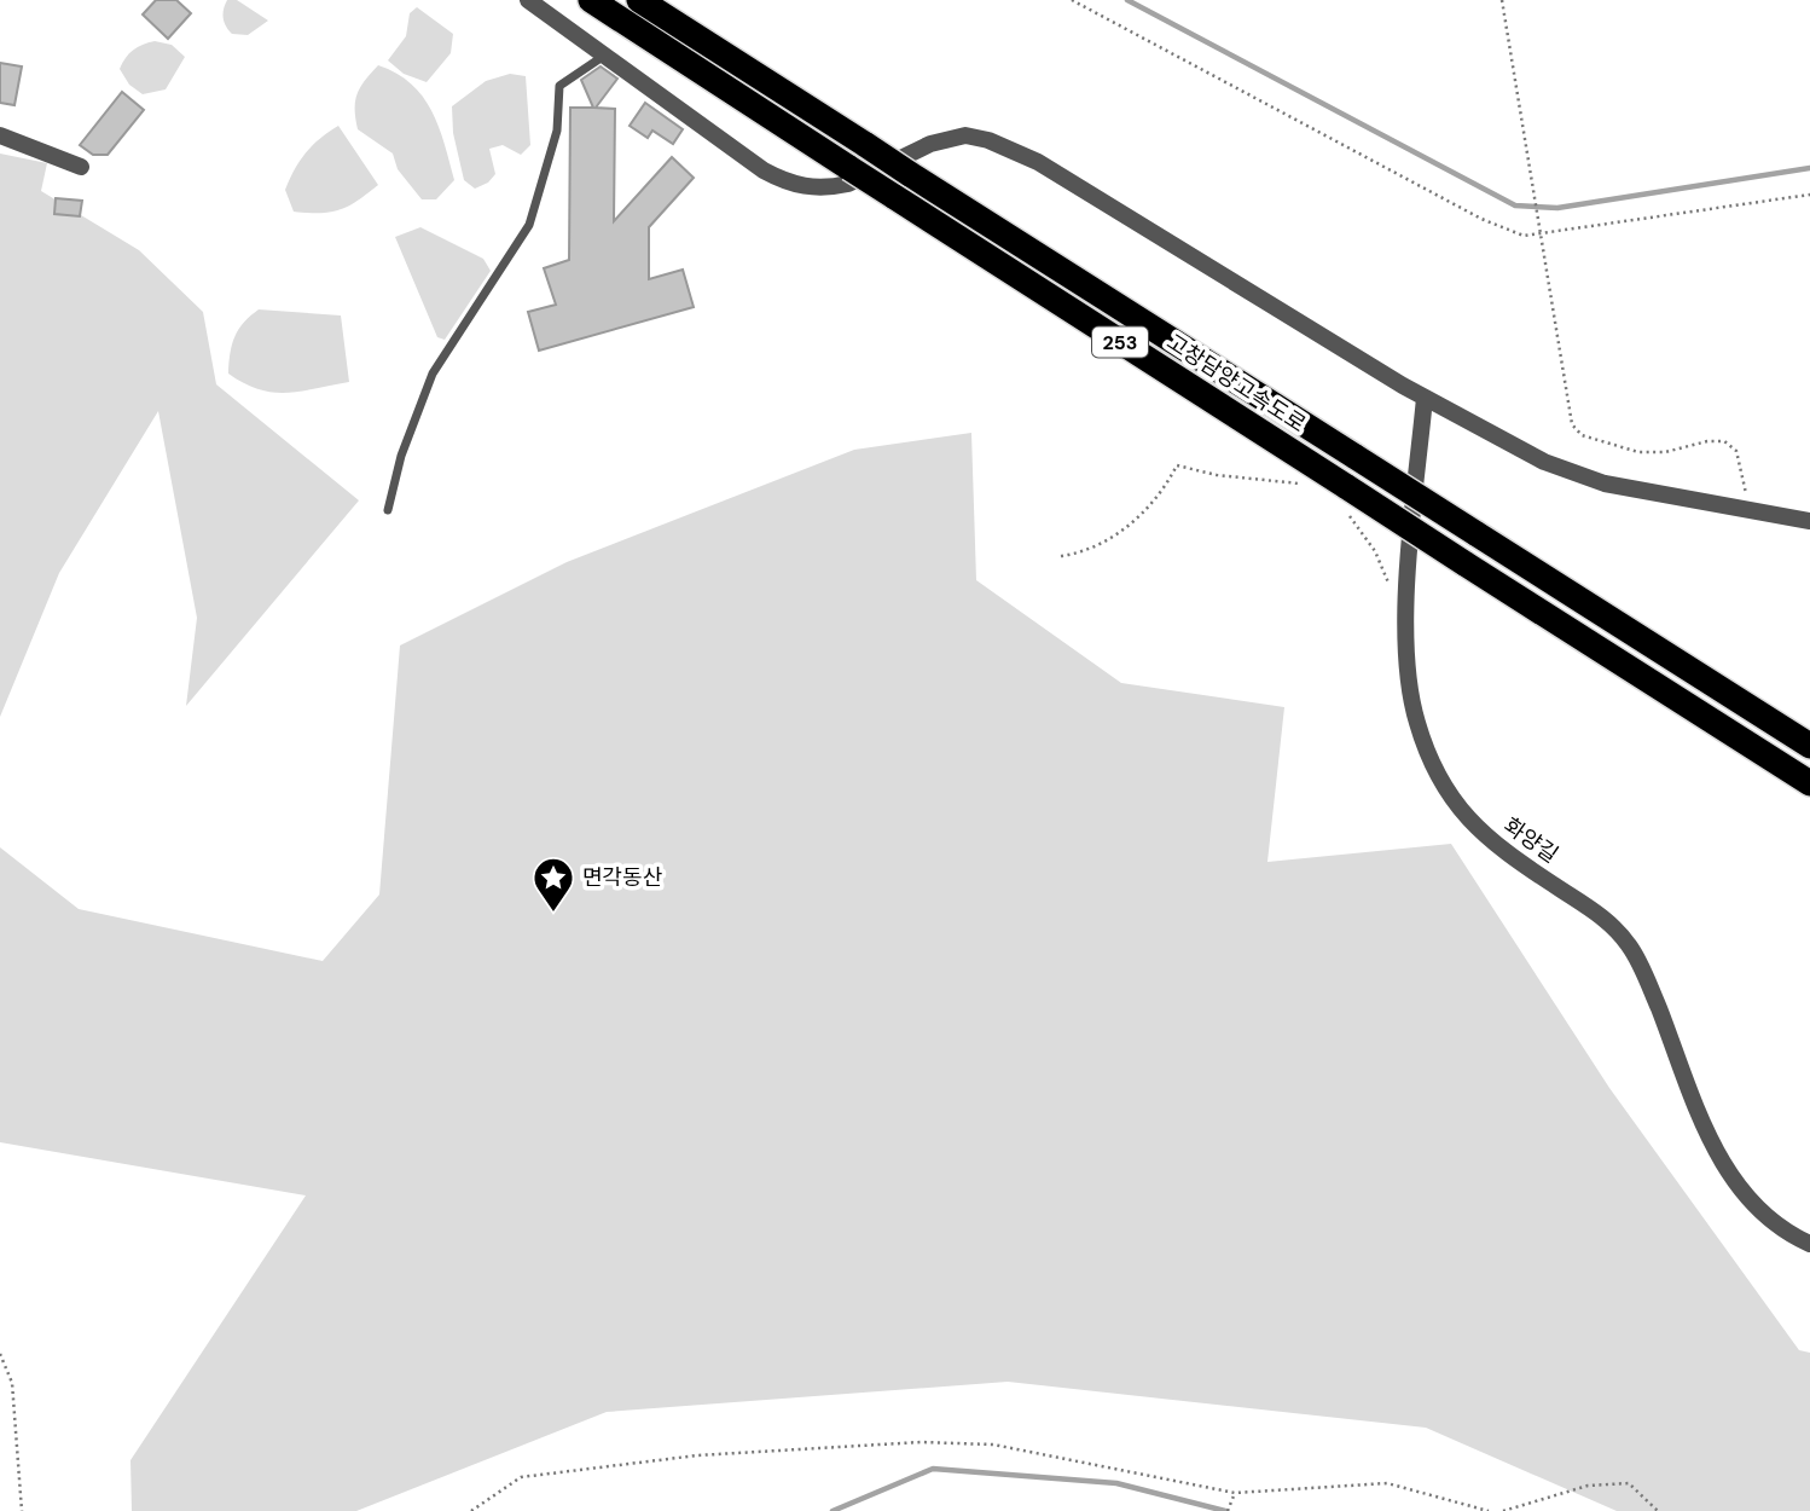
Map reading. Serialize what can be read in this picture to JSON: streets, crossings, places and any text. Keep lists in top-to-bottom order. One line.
{"streets":{"highway":["253","고창담양고속도로"],"street":["화양길"]},"places":{"place":["면각동산"]}}
